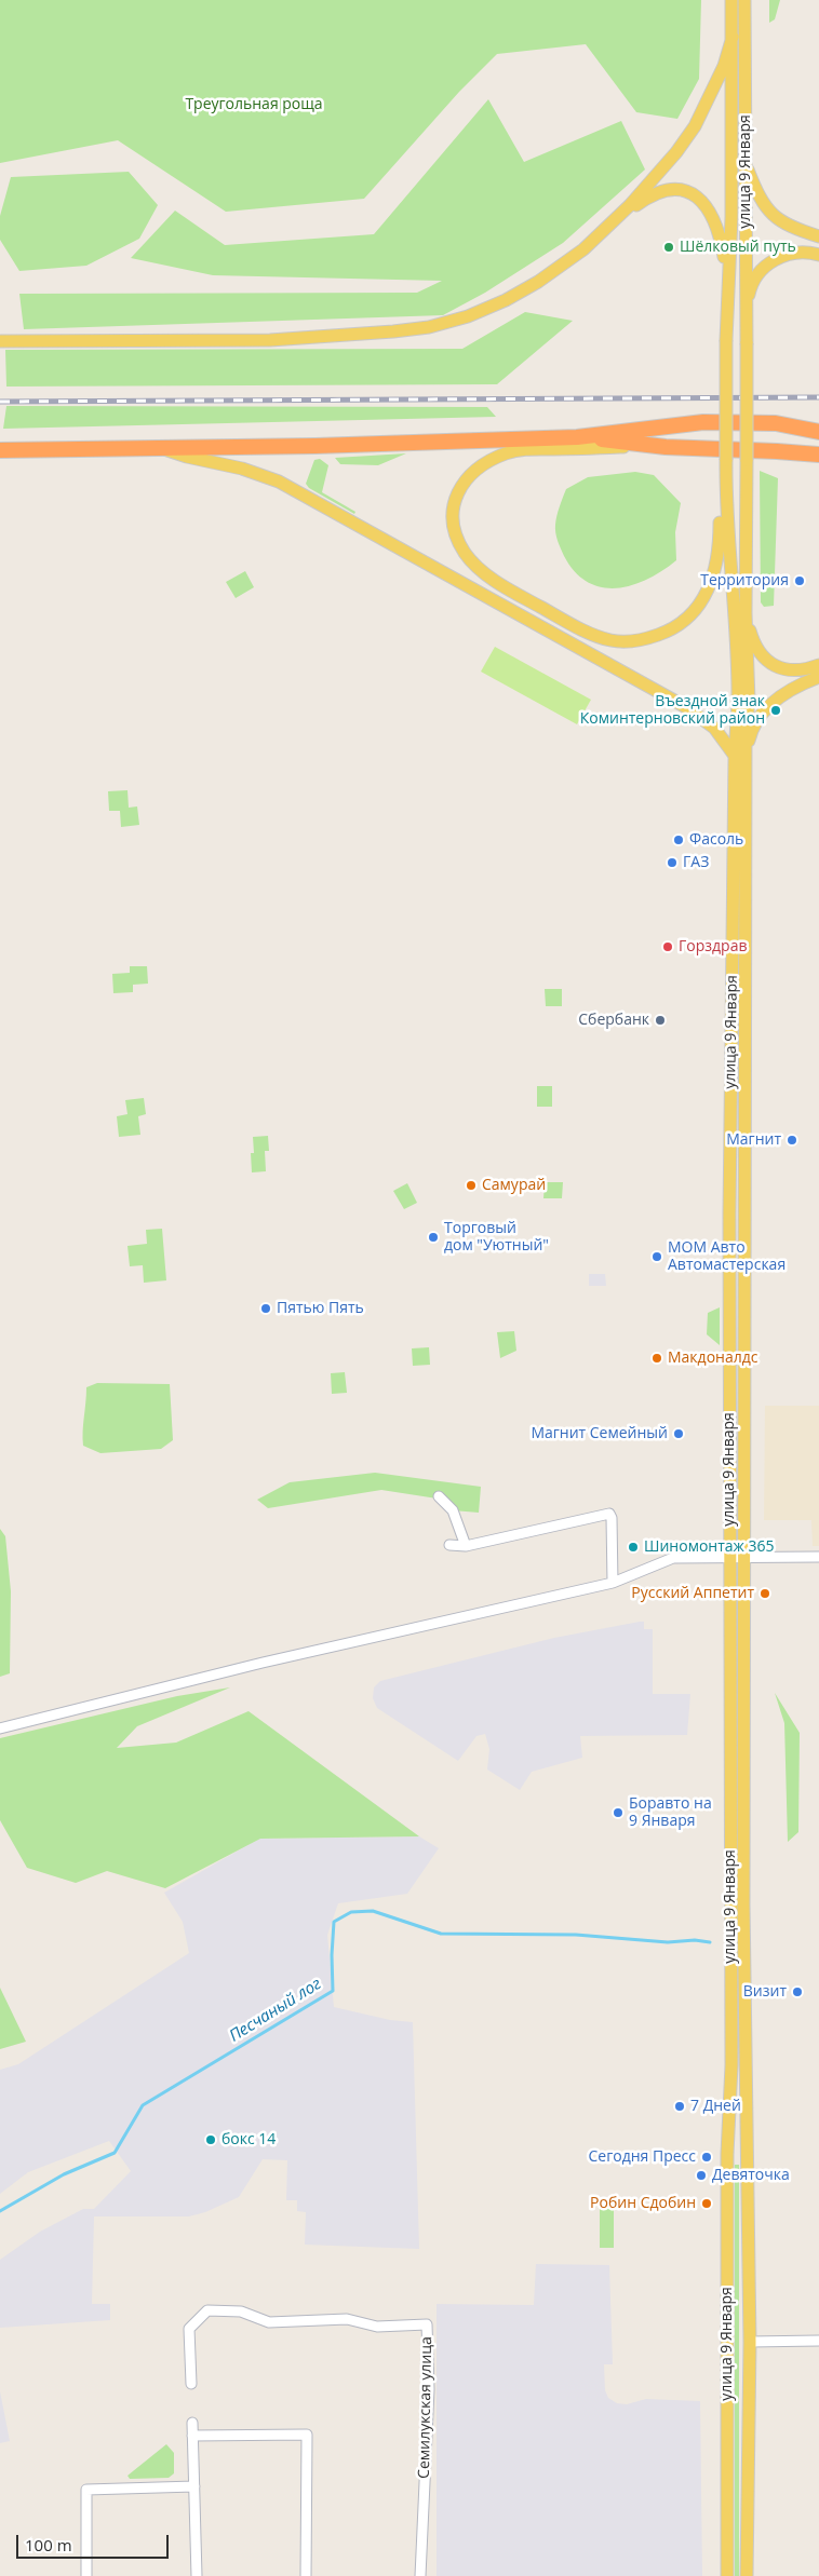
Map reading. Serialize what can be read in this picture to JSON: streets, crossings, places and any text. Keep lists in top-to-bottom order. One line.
{"streets":{"main road":["улица 9 Января"],"street":["Семилукская улица"]},"water":["Песчаный лог"],"parks":["Треугольная роща"],"places":["Шёлковый путь","Территория","Въездной знак Коминтерновский район","Фасоль","ГАЗ","Горздрав","Сбербанк","Магнит","Самурай","Торговый дом \"Уютный\"","МОМ Авто Автомастерская","Пятью Пять","Макдоналдс","Магнит Семейный","Шиномонтаж 365","Русский Аппетит","Боравто на 9 Января","Визит","7 Дней","бокс 14","Сегодня Пресс","Девяточка","Робин Сдобин"],"scale_bar":"100 m"}
